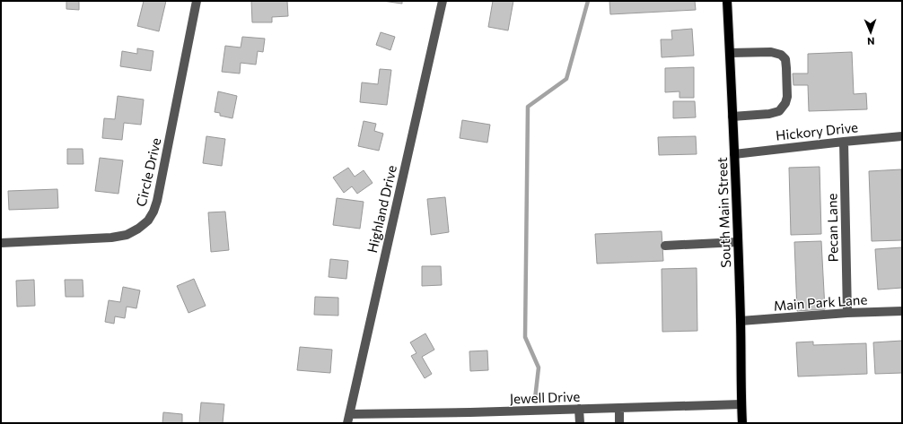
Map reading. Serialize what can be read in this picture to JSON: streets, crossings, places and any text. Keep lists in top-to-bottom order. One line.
{"streets":{"main road":["South Main Street"],"street":["Hickory Drive","Circle Drive","Highland Drive","Pecan Lane","Main Park Lane","Jewell Drive"]},"crossings":[["Hickory Drive","South Main Street"],["Hickory Drive","Pecan Lane"],["Highland Drive","Jewell Drive"],["South Main Street","Main Park Lane"],["South Main Street","Jewell Drive"],["Pecan Lane","Main Park Lane"]],"north":"bottom"}
